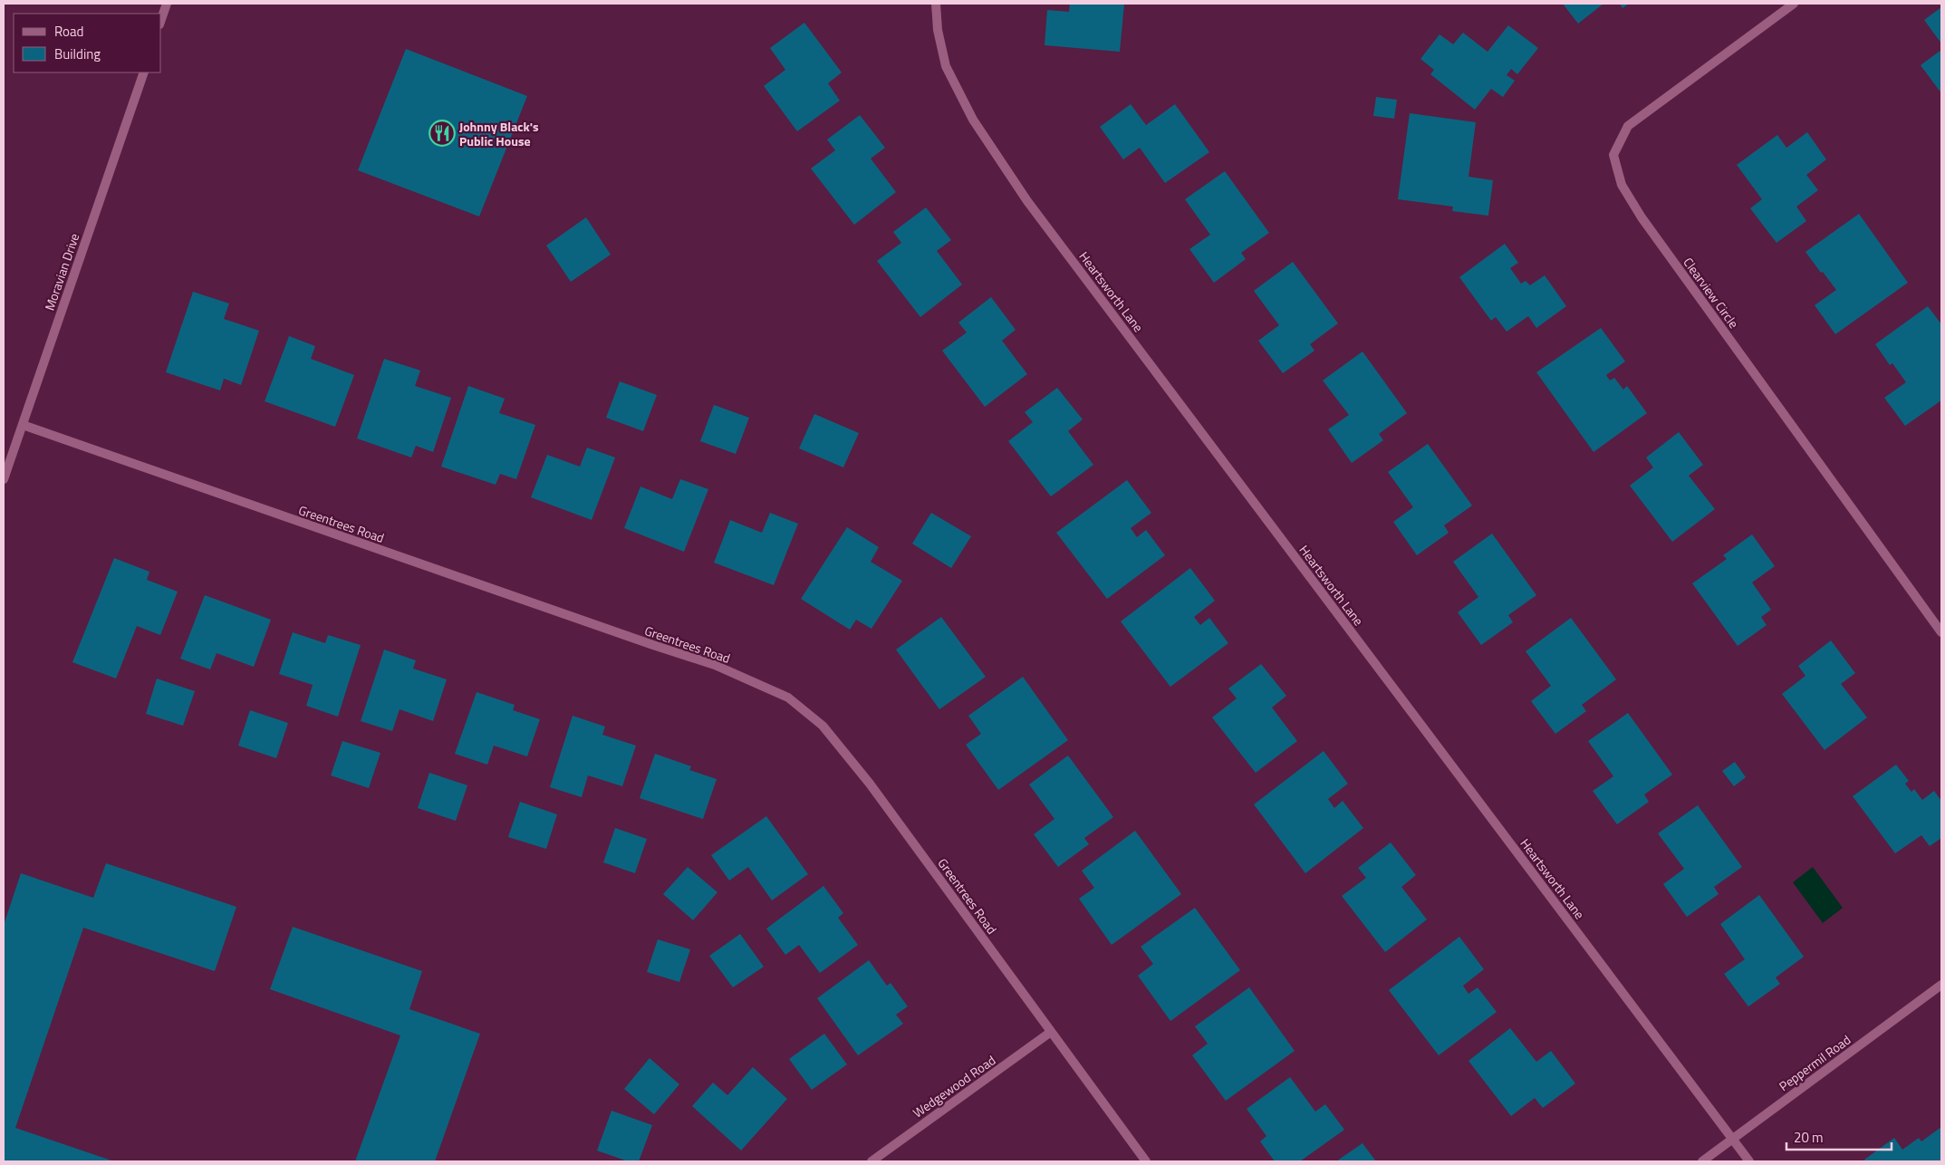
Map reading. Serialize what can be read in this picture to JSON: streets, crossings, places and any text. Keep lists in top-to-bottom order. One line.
{"streets":{"street":["Moravian Drive","Heartsworth Lane","Clearview Circle","Greentrees Road","Peppermil Road","Wedgewood Road"]},"crossings":[["Moravian Drive","Greentrees Road"],["Heartsworth Lane","Peppermil Road"],["Greentrees Road","Wedgewood Road"]],"places":{"restaurant":["Johnny Black's Public House"]},"legend":["Road","Building"],"scale_bar":"20 m"}
